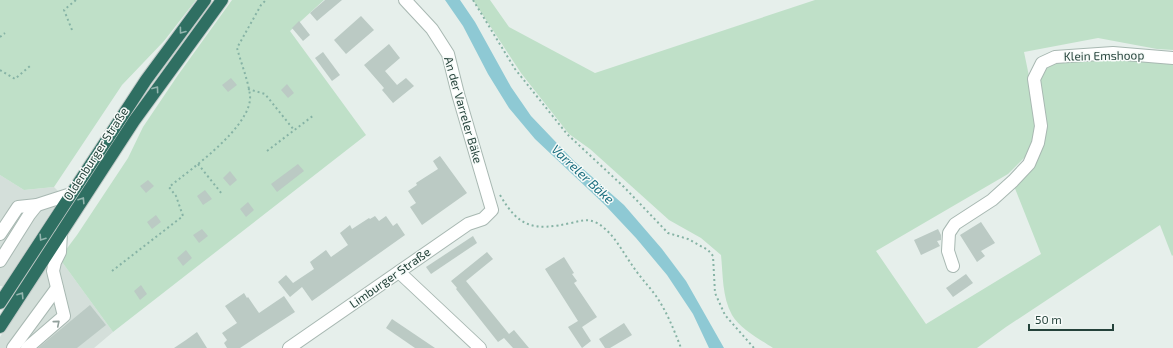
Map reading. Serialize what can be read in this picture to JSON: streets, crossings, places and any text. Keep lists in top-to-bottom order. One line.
{"streets":{"highway":["Oldenburger Straße"],"street":["Klein Emshoop","An der Varreler Bäke","Limburger Straße"]},"crossings":[["An der Varreler Bäke","Limburger Straße"]],"water":["Varreler Bäke"],"scale_bar":"50 m"}
